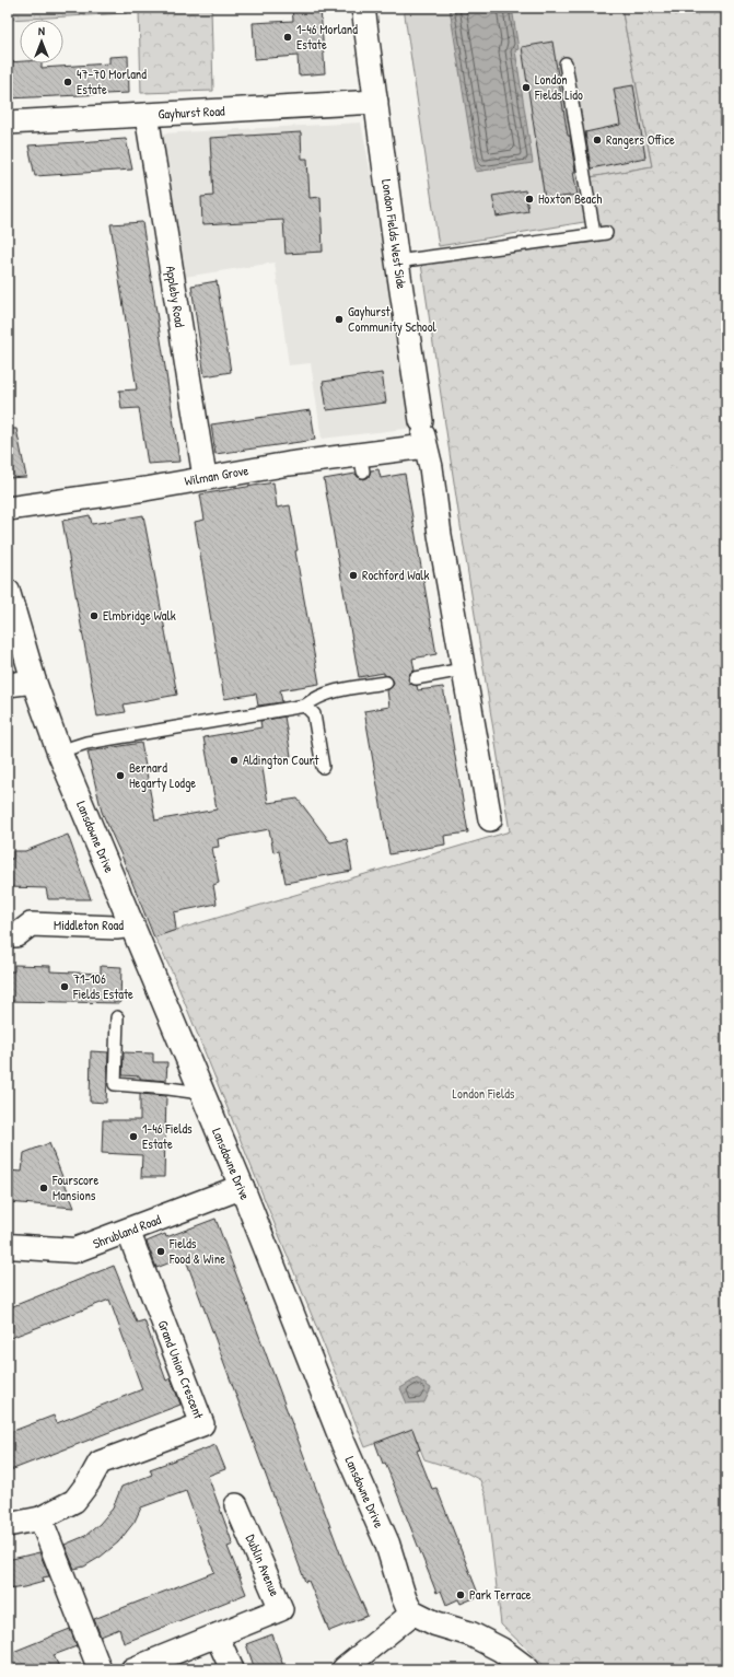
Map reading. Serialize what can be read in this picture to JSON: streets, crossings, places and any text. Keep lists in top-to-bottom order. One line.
{"streets":{"street":["Gayhurst Road","London Fields West Side","Appleby Road","Wilman Grove","Lansdowne Drive","Middleton Road","Shrubland Road","Grand Union Crescent","Dublin Avenue"]},"crossings":[["Gayhurst Road","London Fields West Side"],["Gayhurst Road","Appleby Road"],["London Fields West Side","Wilman Grove"],["Appleby Road","Wilman Grove"],["Lansdowne Drive","Middleton Road"],["Lansdowne Drive","Shrubland Road"],["Shrubland Road","Grand Union Crescent"]],"parks":["London Fields"],"places":["1-46 Morland Estate","47-70 Morland Estate","London Fields Lido","Rangers Office","Hoxton Beach","Gayhurst Community School","Rochford Walk","Elmbridge Walk","Aldington Court","Bernard Hegarty Lodge","71-106 Fields Estate","1-46 Fields Estate","Fourscore Mansions","Fields Food & Wine","Park Terrace"],"north":"top"}
